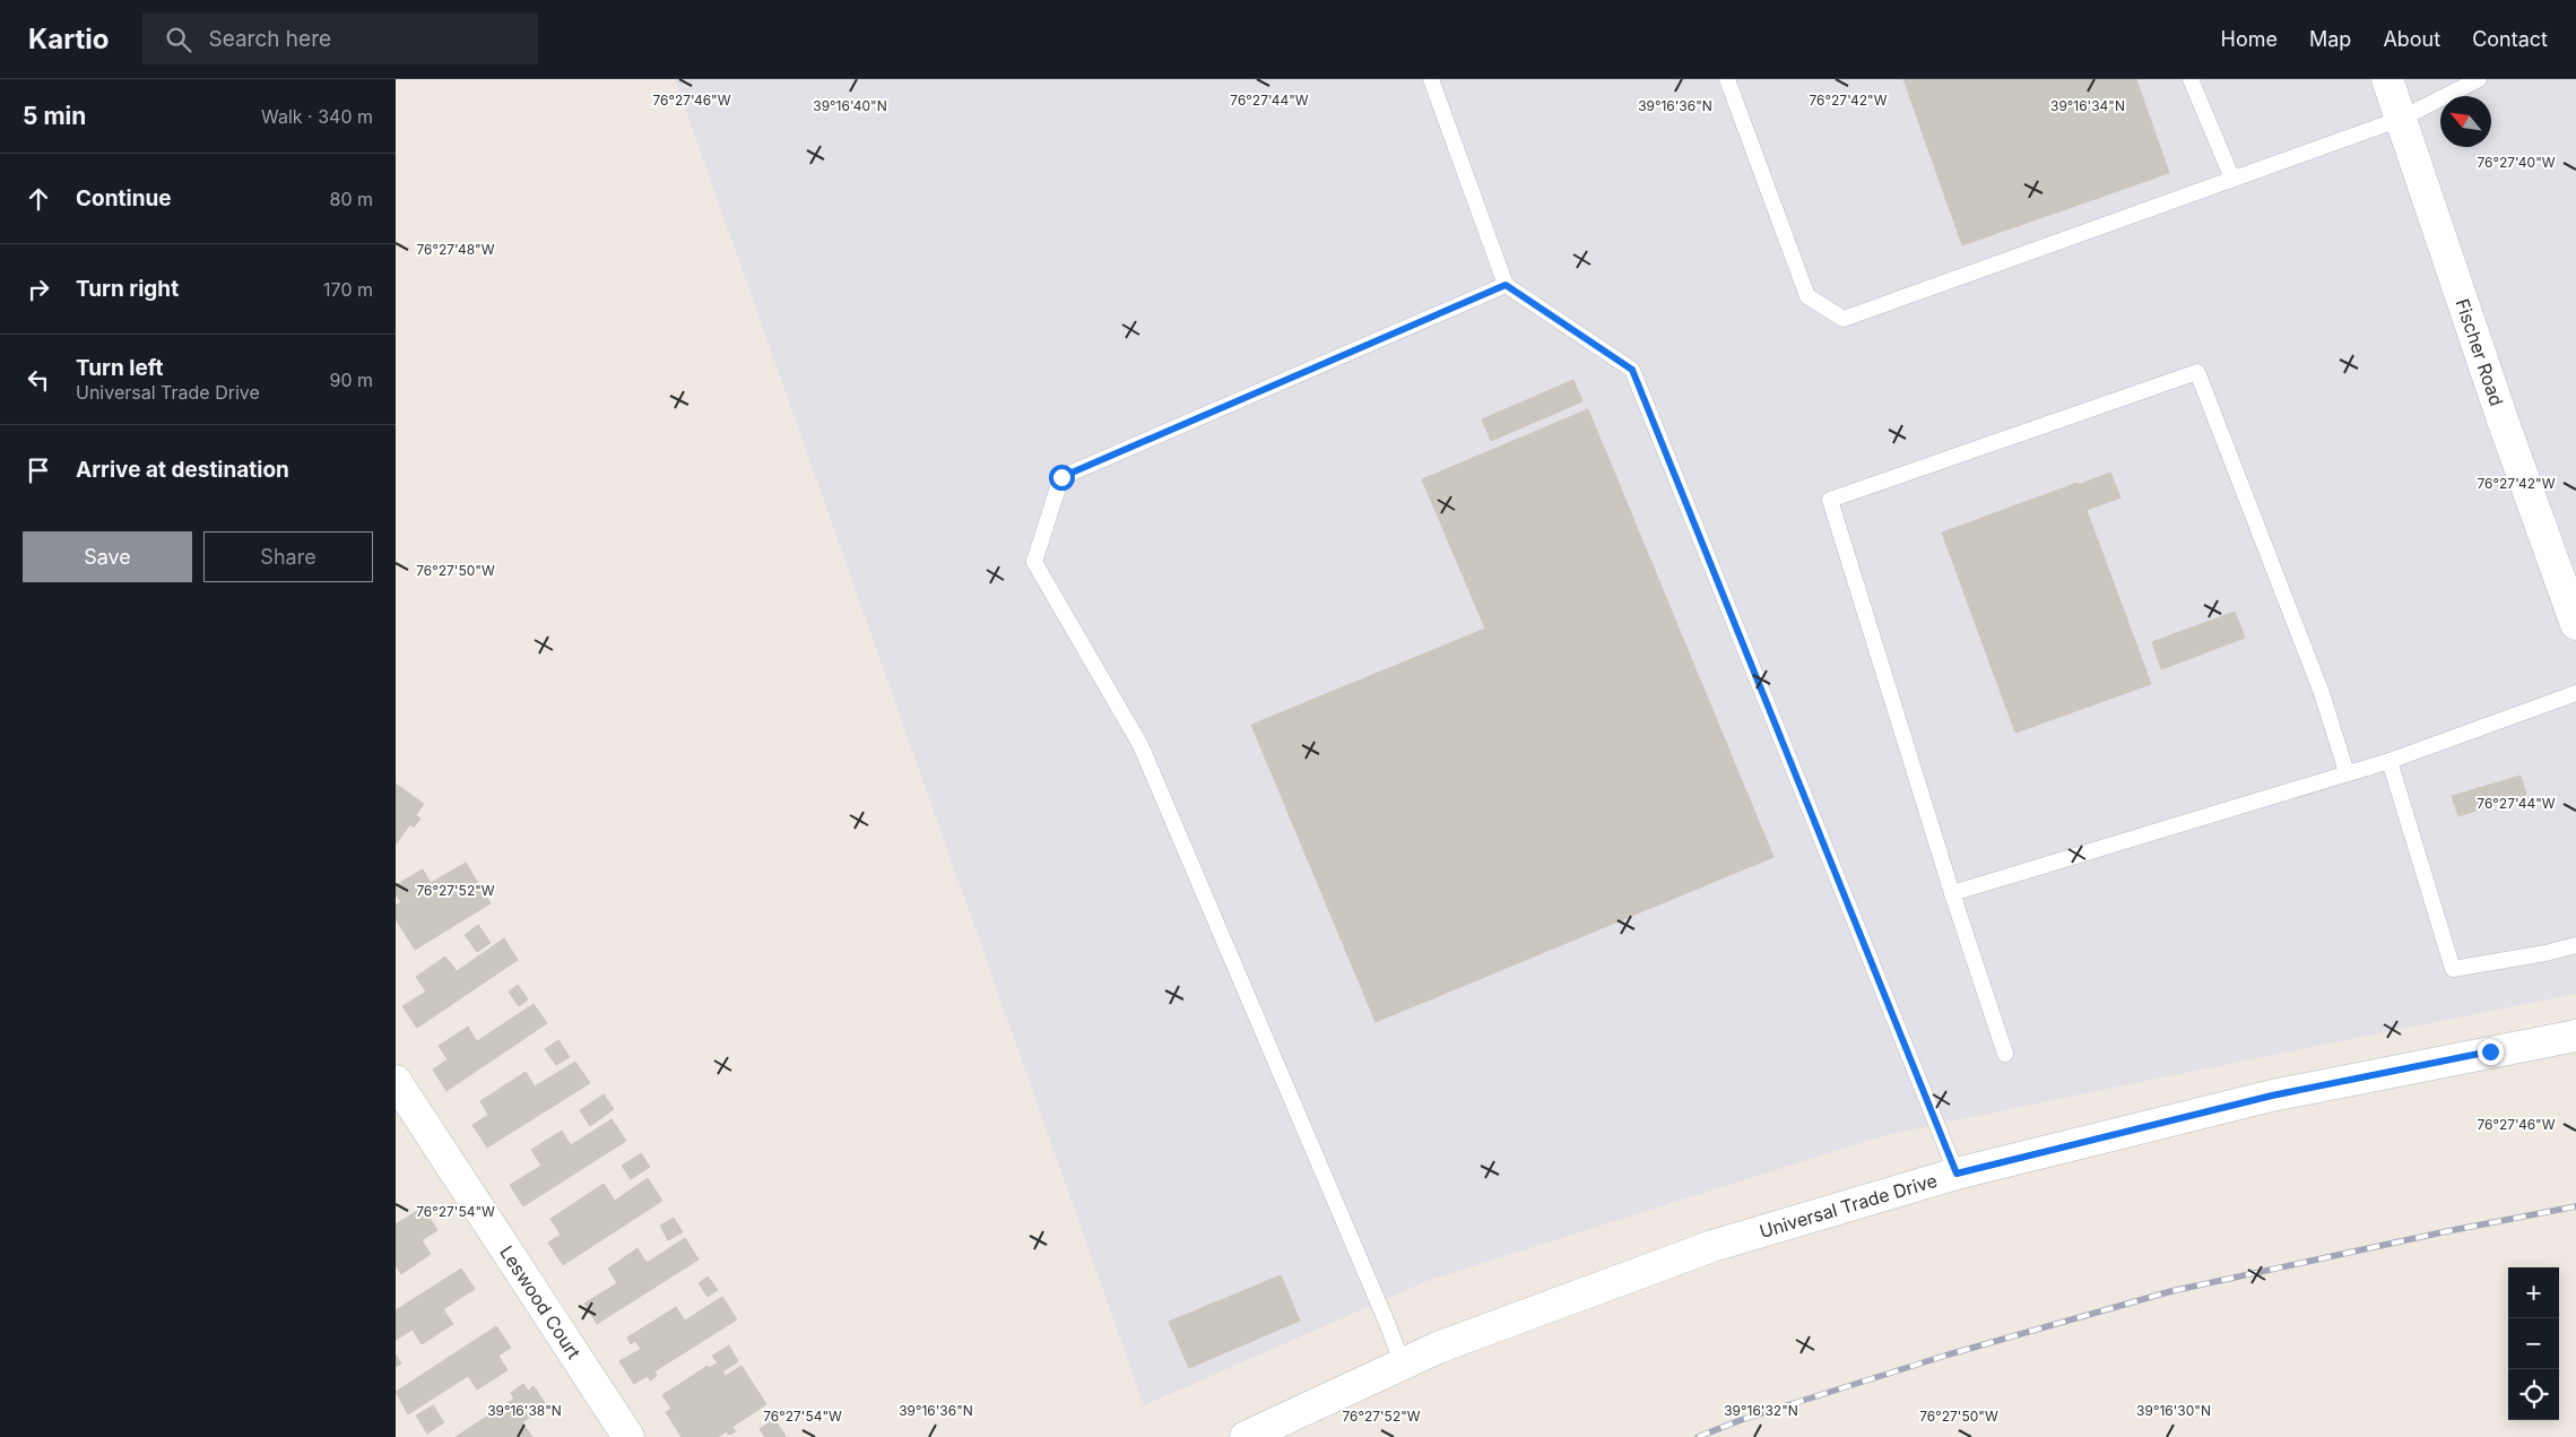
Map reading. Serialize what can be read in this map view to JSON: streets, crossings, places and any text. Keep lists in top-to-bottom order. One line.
{"streets":{"street":["Fischer Road","Universal Trade Drive","Leswood Court"]},"north":"top left","page":{"header":"Kartio","search":"Search here","nav":["Home","Map","About","Contact"],"heading":["5 min","Walk · 340 m"],"list":[["Continue","80 m"],["Turn right","170 m"],["Turn left","Universal Trade Drive","90 m"],"Arrive at destination"],"buttons":["Save","Share"],"map_buttons":["+","−"]},"coordinates":["76°27'42\"W","76°27'46\"W","76°27'44\"W","39°16'40\"N","39°16'36\"N","39°16'34\"N","76°27'40\"W","76°27'48\"W","76°27'50\"W","76°27'52\"W","76°27'54\"W","39°16'38\"N","39°16'32\"N","39°16'30\"N"]}
